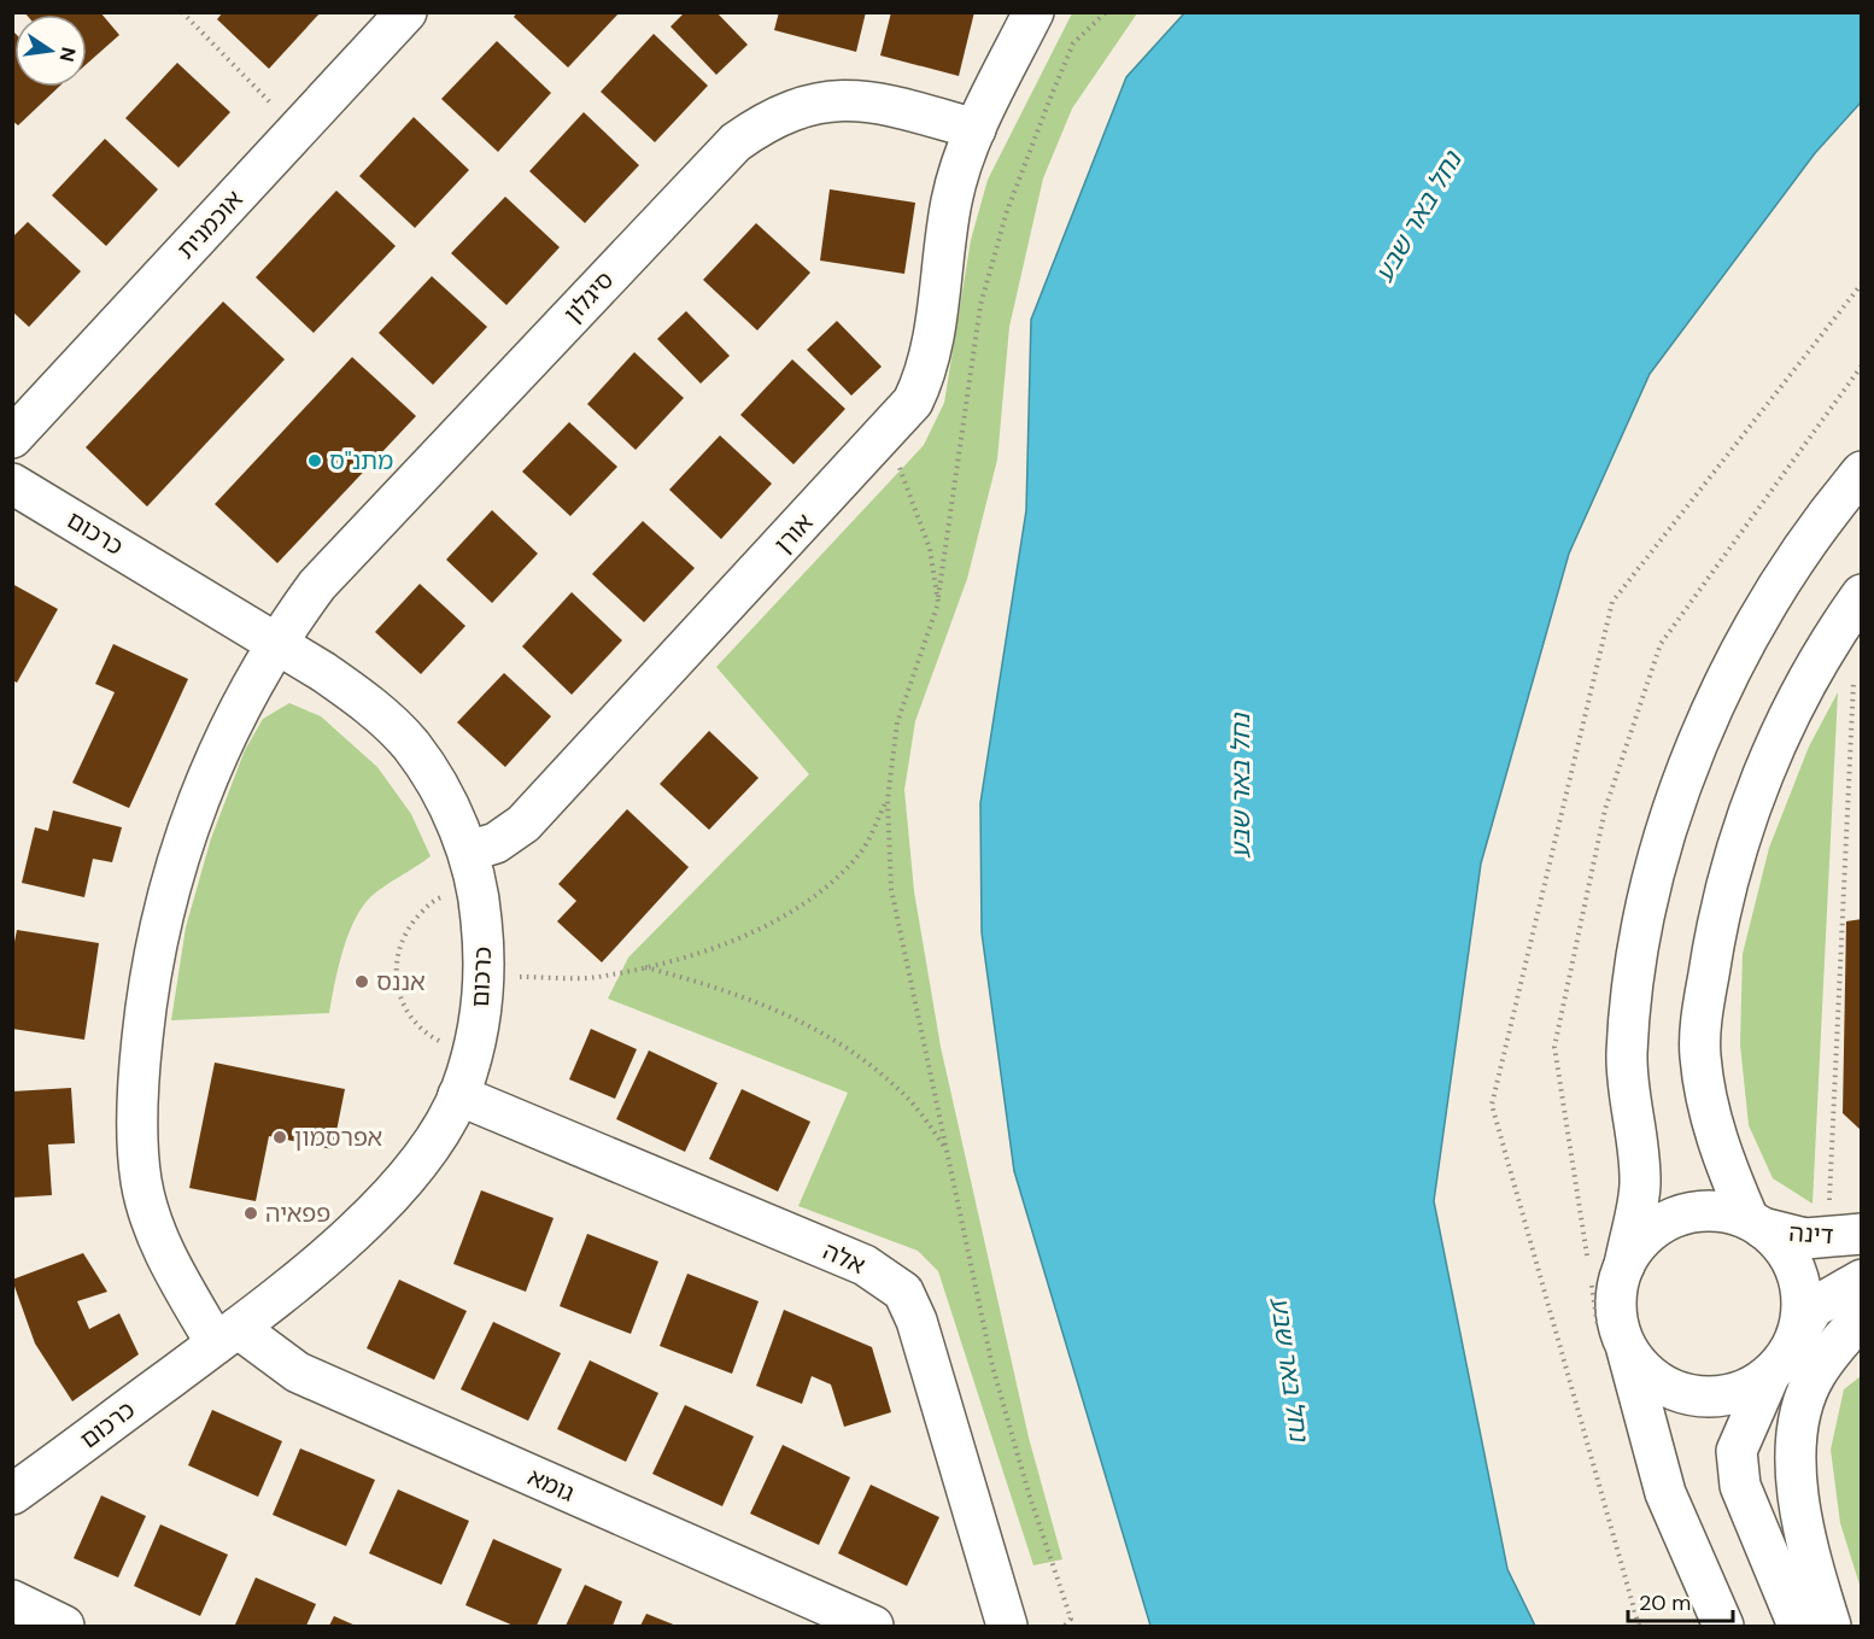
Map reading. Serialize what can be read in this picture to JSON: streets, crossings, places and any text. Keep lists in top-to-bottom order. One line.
{"streets":{"street":["אוכמנית","סיגלון","כרכום","אורן","דינה","אלה","גומא"]},"crossings":[["סיגלון","כרכום"],["סיגלון","אורן"],["כרכום","אורן"],["כרכום","אלה"],["כרכום","גומא"]],"water":["נחל באר שבע"],"places":["מתנ\"ס","אננס","אפרסמון","פפאיה"],"scale_bar":"20 m","north":"right"}
